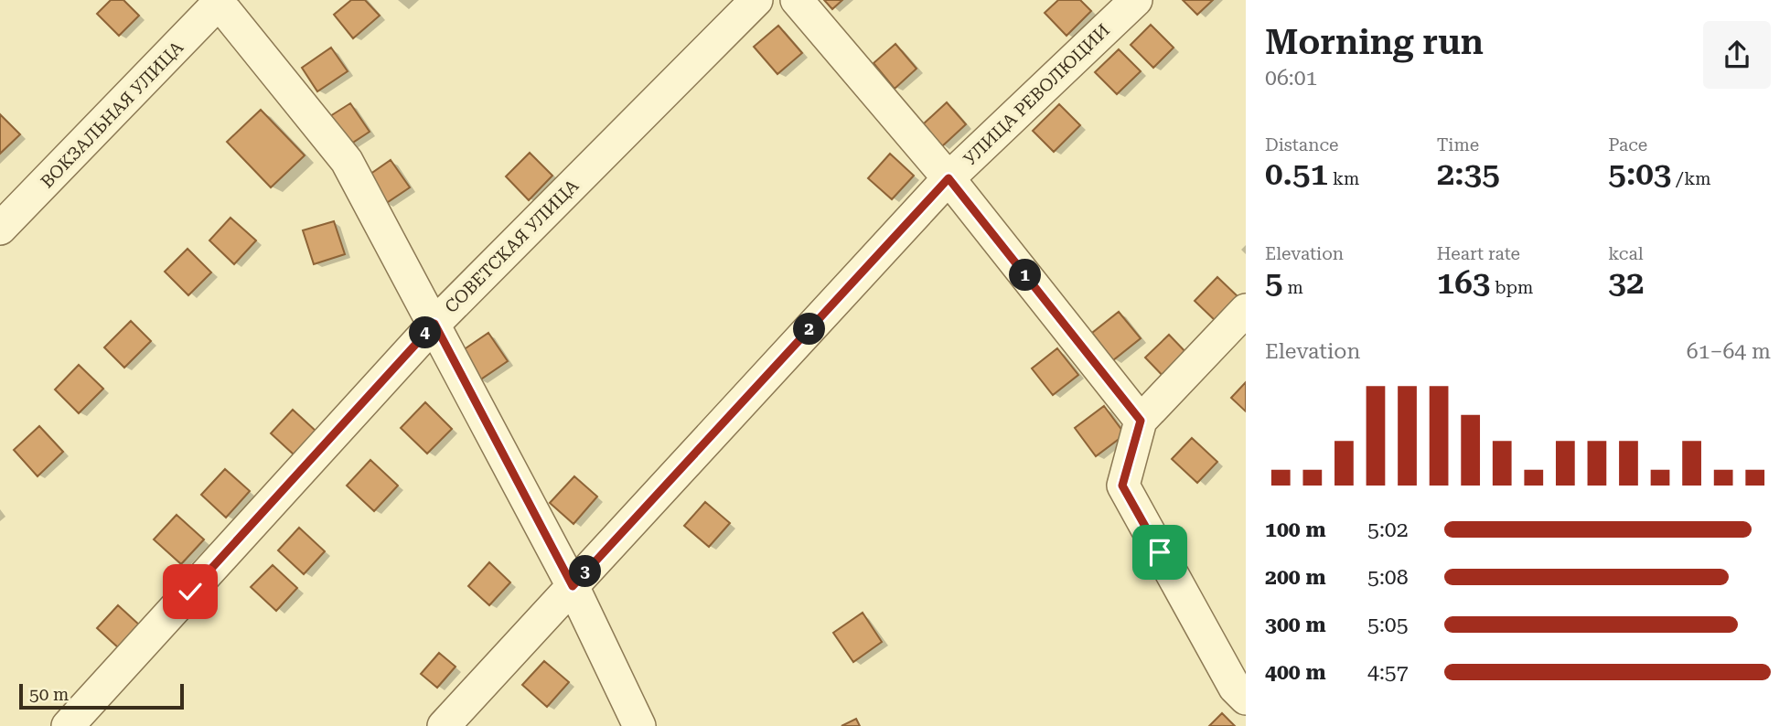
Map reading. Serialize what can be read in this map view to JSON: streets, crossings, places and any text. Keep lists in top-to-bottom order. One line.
{"streets":{"street":["УЛИЦА РЕВОЛЮЦИИ","ВОКЗАЛЬНАЯ УЛИЦА","СОВЕТСКАЯ УЛИЦА"]},"scale_bar":"50 m","page":{"heading":["Morning run","06:01"],"stats":[["Distance","0.51 km"],["Time","2:35"],["Pace","5:03 /km"],["Elevation","5 m"],["Heart rate","163 bpm"],["kcal","32"]],"pins":["1","2","4","3"],"chart":["Elevation","61–64 m"],"list":[{"name":"100 m","note":"5:02"},{"name":"200 m","note":"5:08"},{"name":"300 m","note":"5:05"},{"name":"400 m","note":"4:57"}],"scale":"50 m"}}
